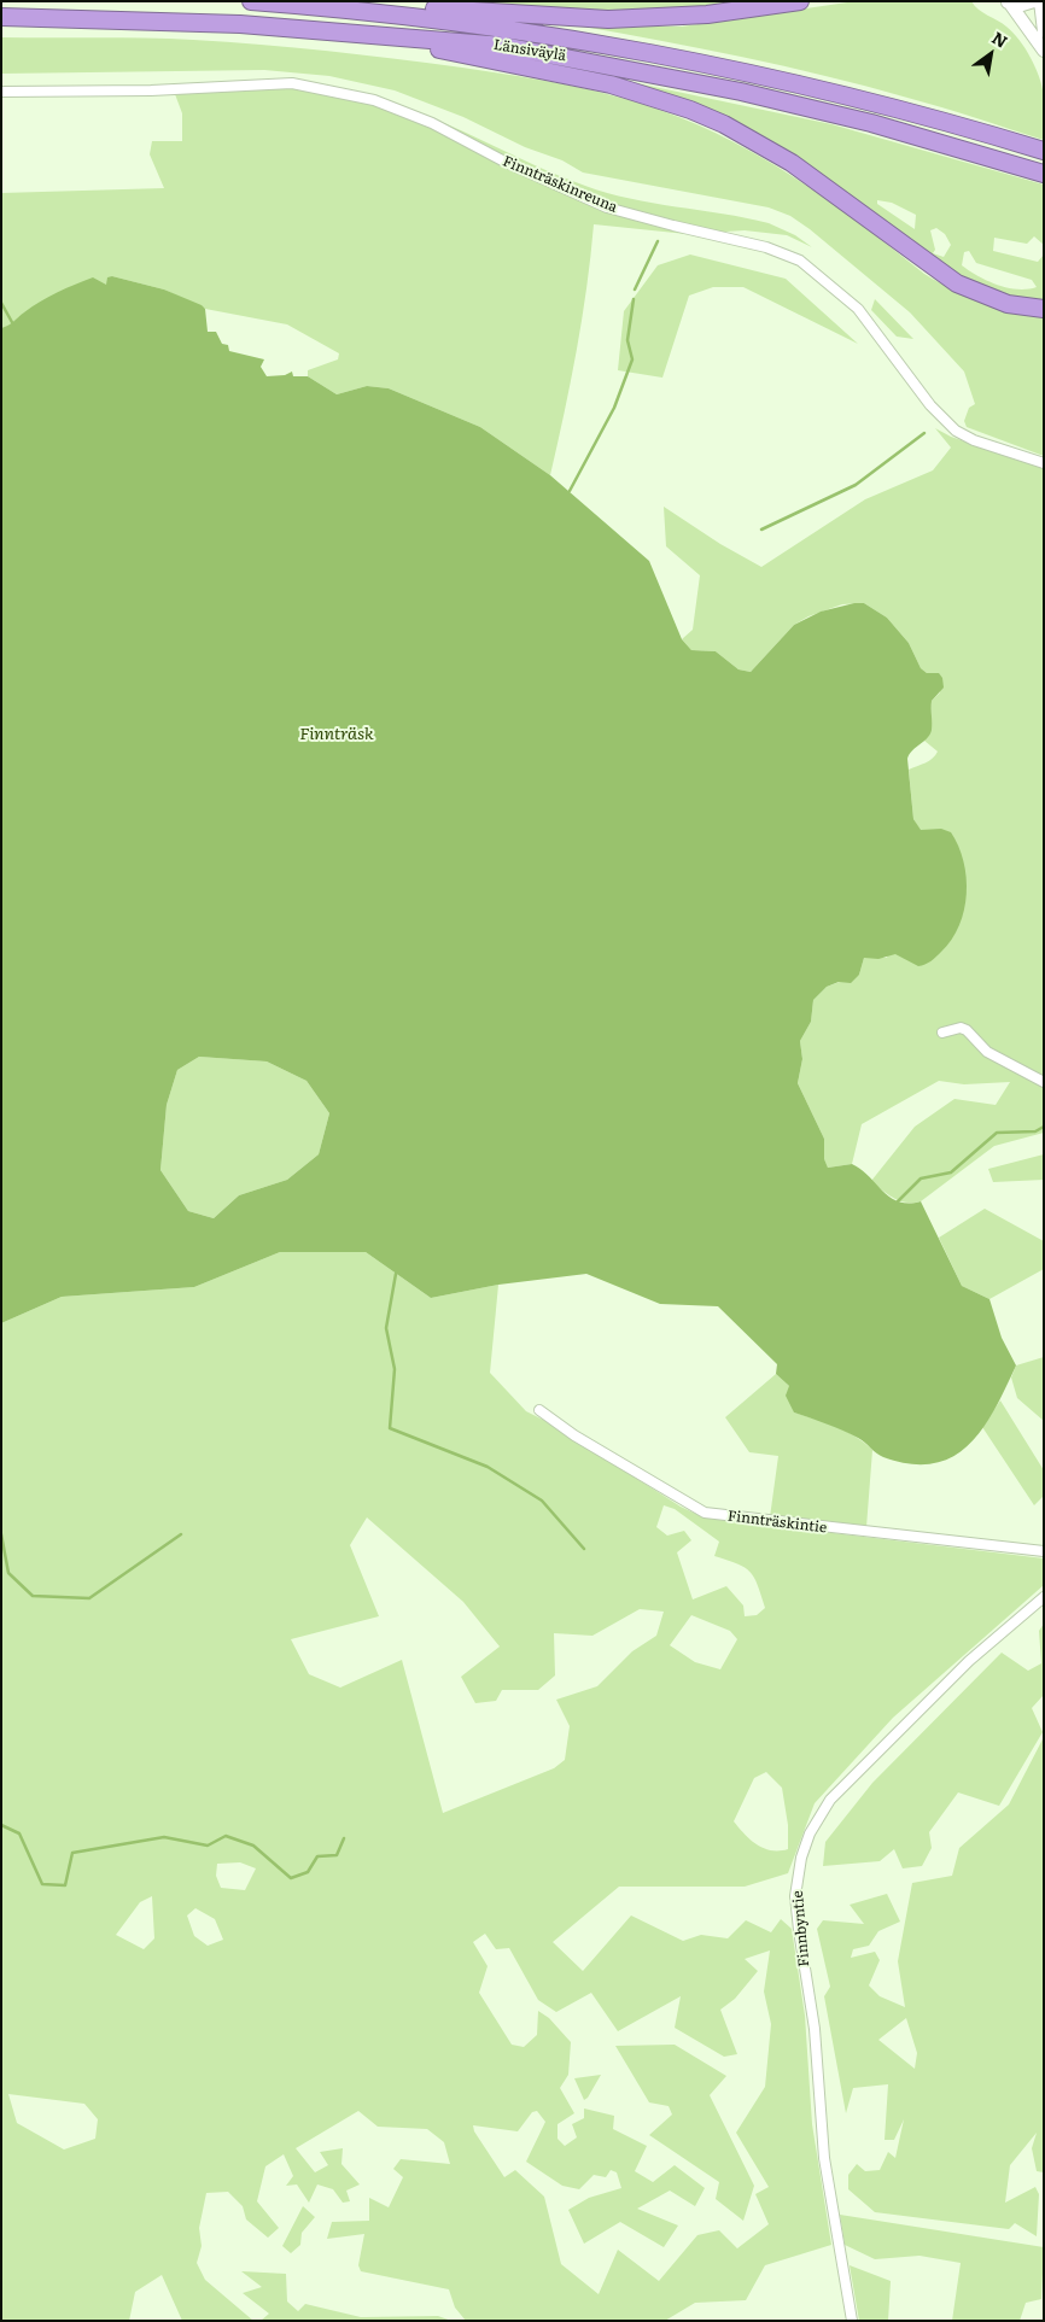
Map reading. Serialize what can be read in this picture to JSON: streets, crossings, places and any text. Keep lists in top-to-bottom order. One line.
{"streets":{"highway":["Länsiväylä"],"street":["Finnträskinreuna","Finnträskintie","Finnbyntie"]},"water":["Finnträsk"],"north":"top right"}
